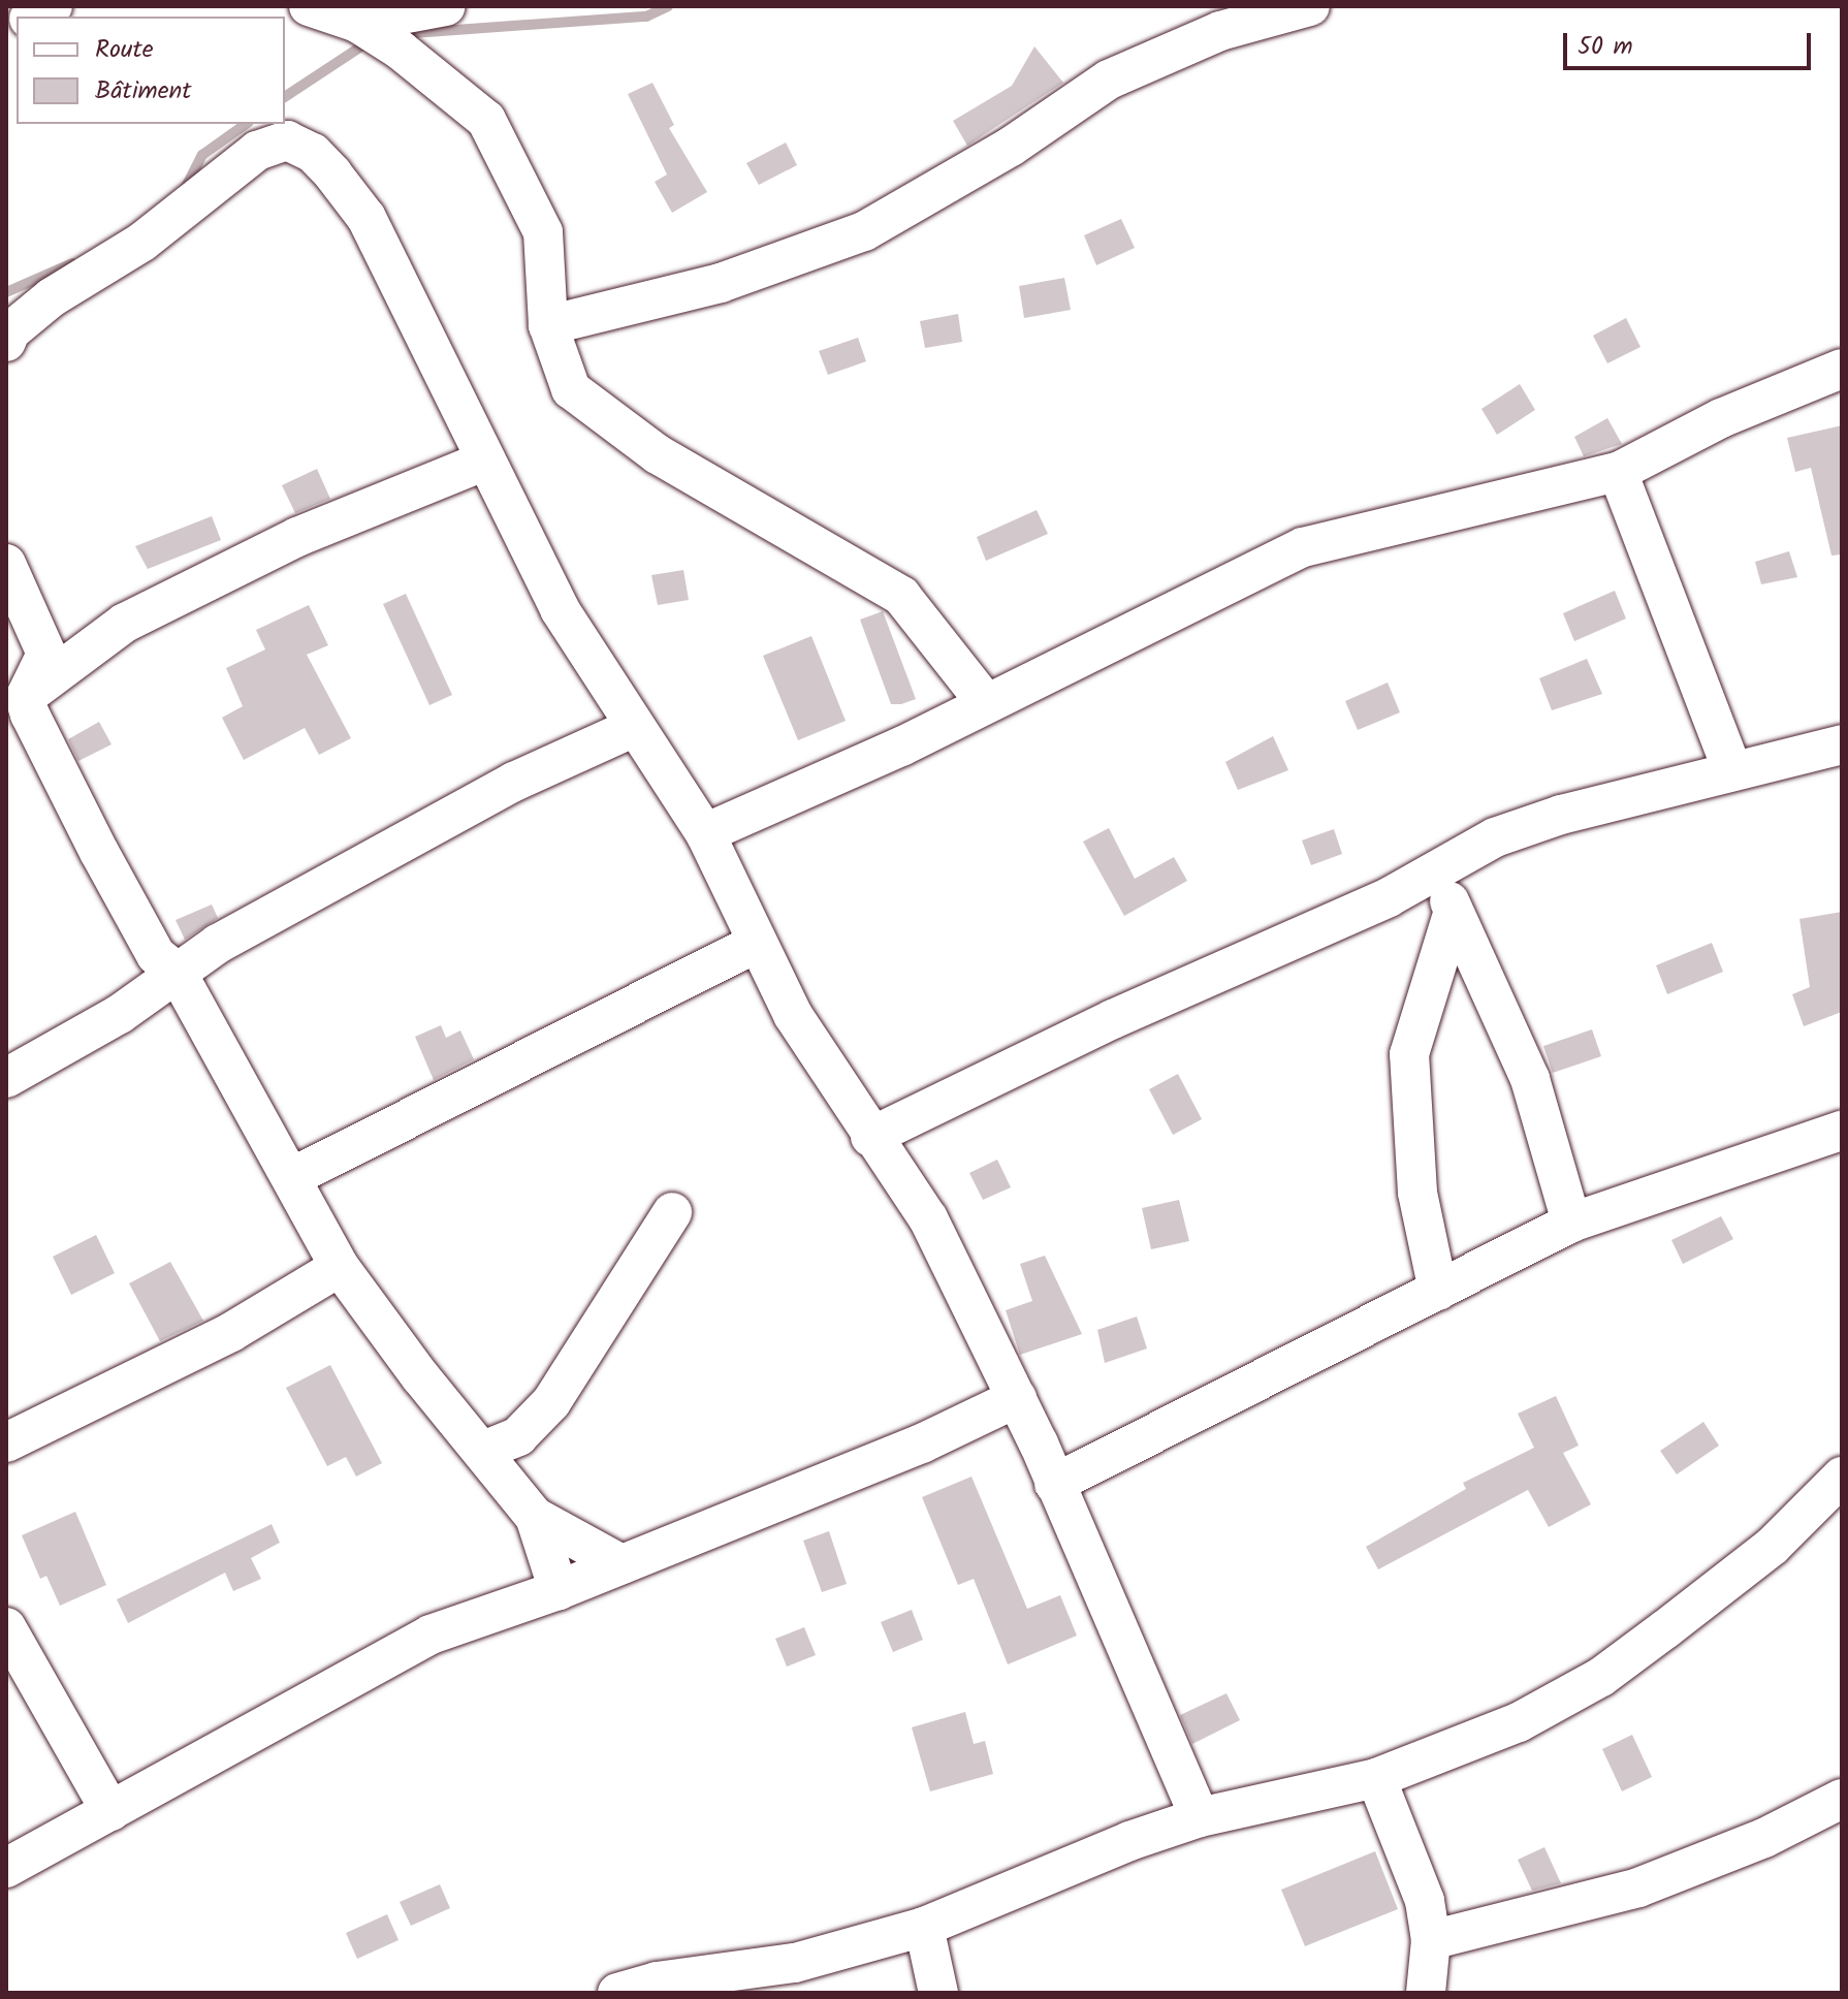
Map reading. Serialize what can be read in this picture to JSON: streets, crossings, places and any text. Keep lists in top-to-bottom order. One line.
{"legend":["Route","Bâtiment"],"scale_bar":"50 m"}
